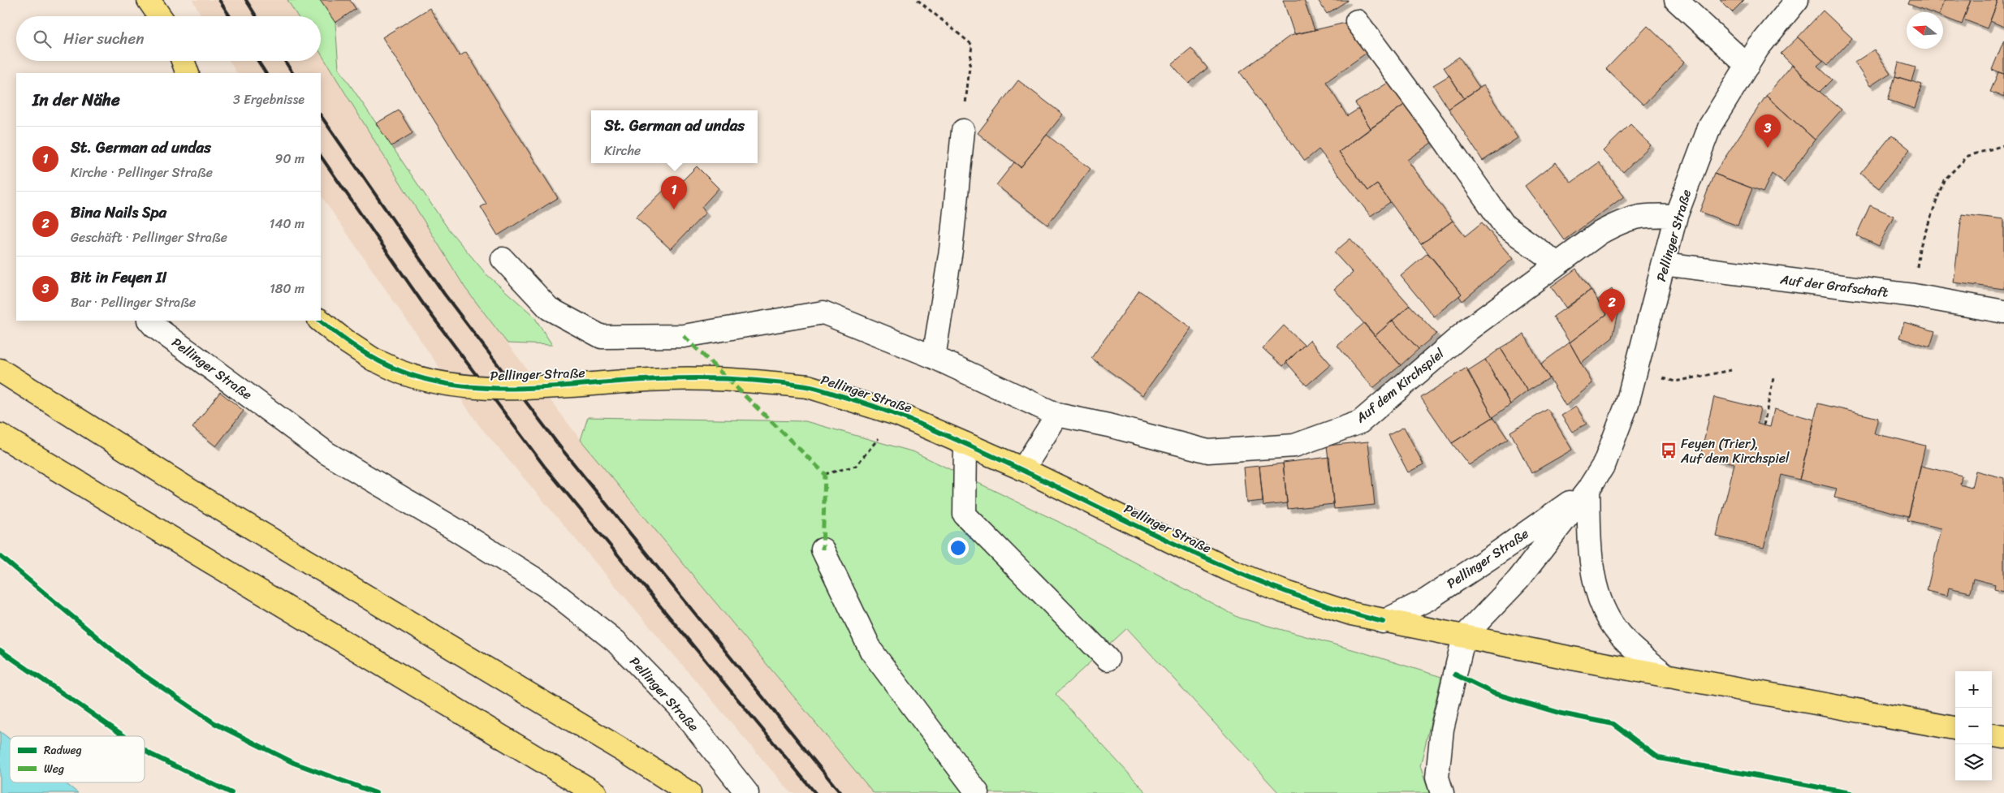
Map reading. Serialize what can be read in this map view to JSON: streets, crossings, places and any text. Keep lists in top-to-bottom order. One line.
{"streets":{"main road":["Pellinger Straße"],"street":["Auf der Grafschaft","Auf dem Kirchspiel"]},"crossings":[["Pellinger Straße","Auf der Grafschaft"],["Pellinger Straße","Auf dem Kirchspiel"]],"places":{"bus stop":["Feyen (Trier), Auf dem Kirchspiel"]},"legend":["Radweg","Weg"],"north":"left","page":{"search":"Hier suchen","heading":["In der Nähe","3 Ergebnisse"],"popup":["St. German ad undas","Kirche"],"pins":["3","1","2"],"list":[{"mark":"1","name":"St. German ad undas","note":"Kirche · Pellinger Straße","value":"90 m"},{"mark":"2","name":"Bina Nails Spa","note":"Geschäft · Pellinger Straße","value":"140 m"},{"mark":"3","name":"Bit in Feyen II","note":"Bar · Pellinger Straße","value":"180 m"}],"map_buttons":["+","−"]}}
